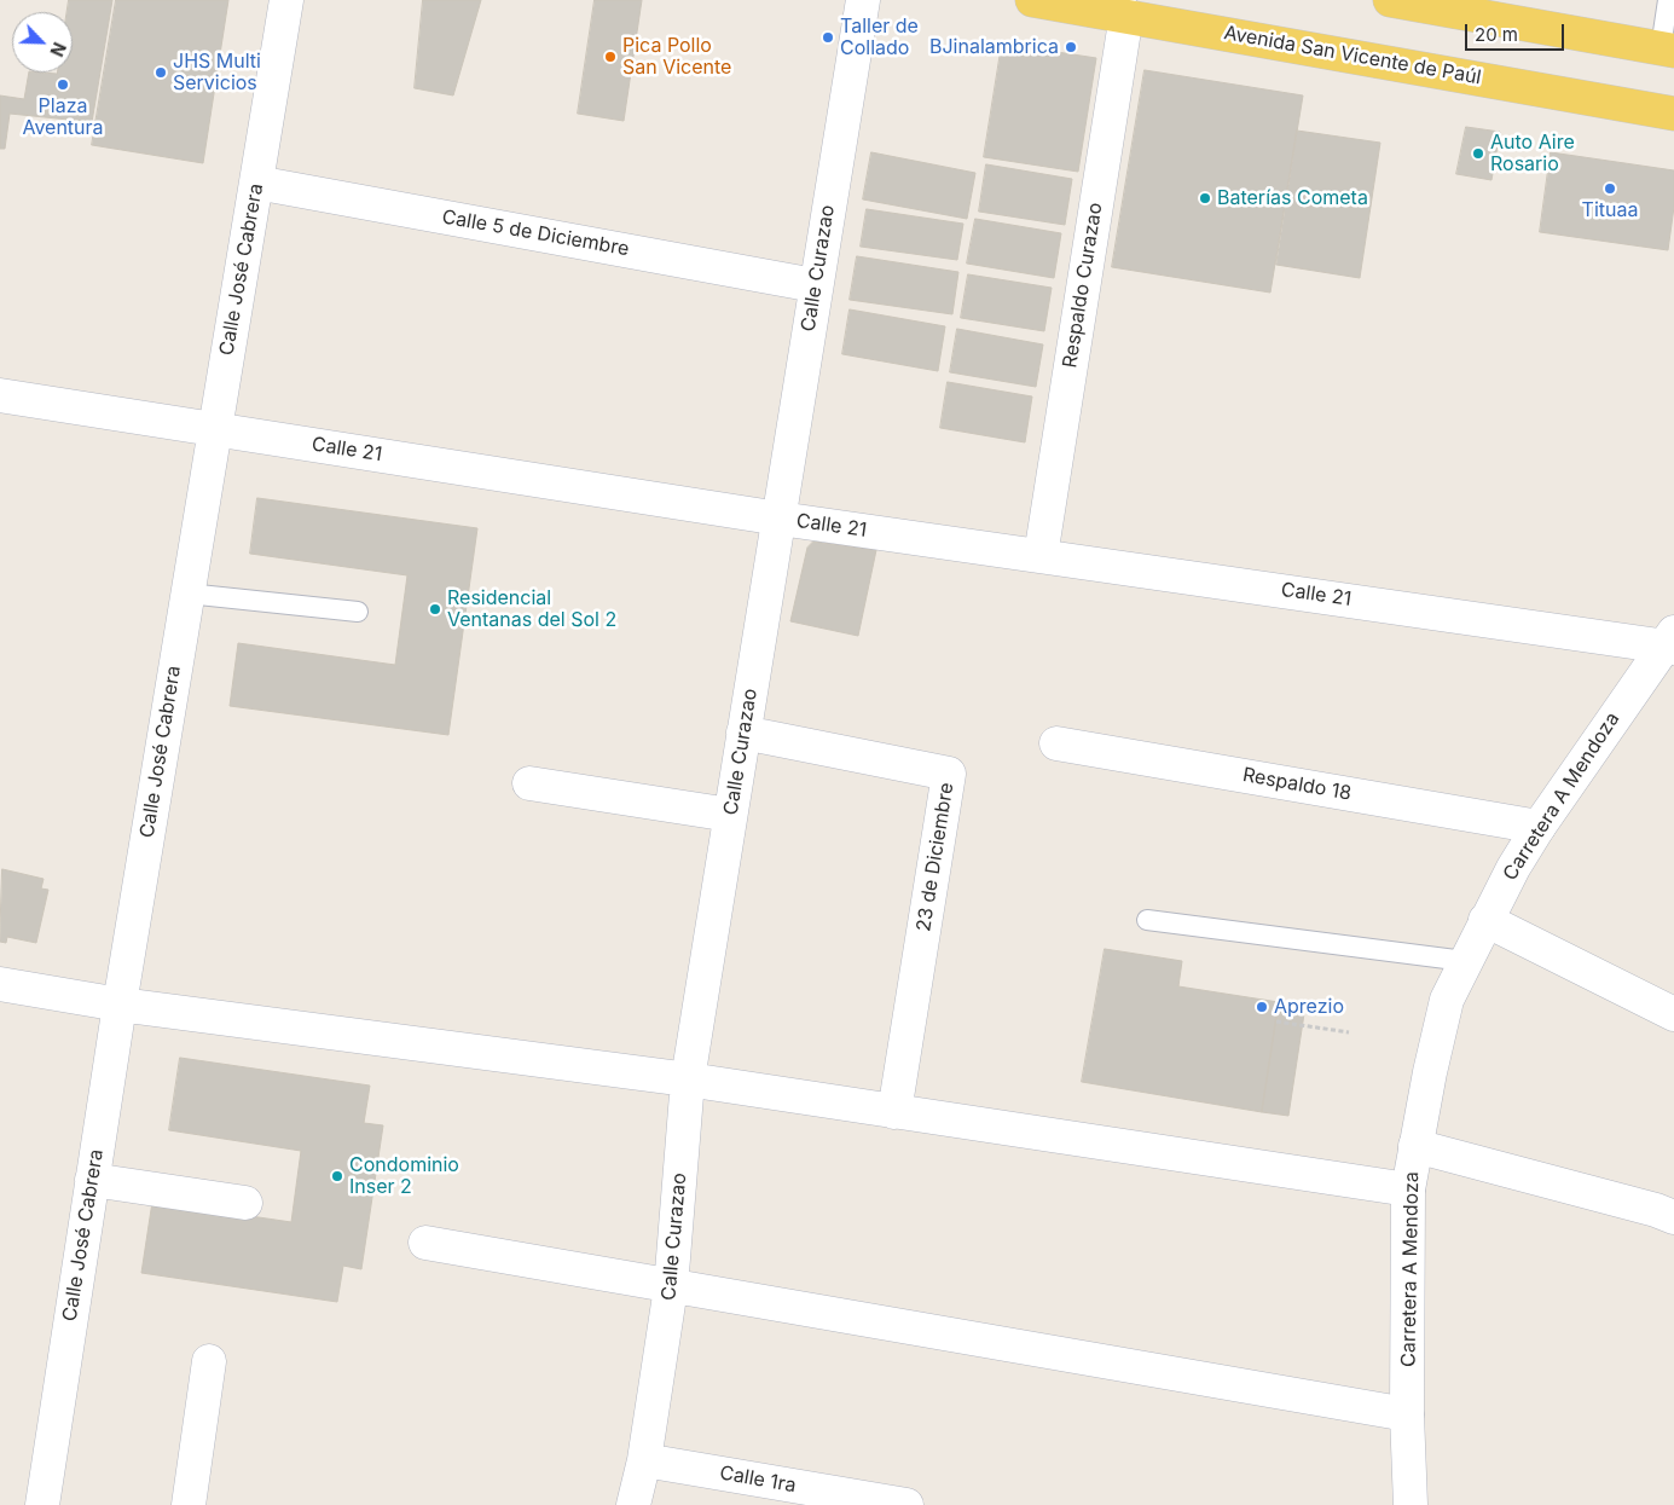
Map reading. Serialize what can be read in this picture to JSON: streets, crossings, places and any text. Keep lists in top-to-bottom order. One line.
{"streets":{"main road":["Avenida San Vicente de Paúl"],"street":["Calle 5 de Diciembre","Calle Curazao","Calle José Cabrera","Respaldo Curazao","Calle 21","Respaldo 18","Carretera A Mendoza","23 de Diciembre","Calle 1ra"]},"crossings":[["Avenida San Vicente de Paúl","Respaldo Curazao"],["Calle 5 de Diciembre","Calle Curazao"],["Calle 5 de Diciembre","Calle José Cabrera"],["Calle Curazao","Calle 21"],["Calle Curazao","23 de Diciembre"],["Calle Curazao","Calle 1ra"],["Calle José Cabrera","Calle 21"],["Respaldo Curazao","Calle 21"],["Calle 21","Carretera A Mendoza"],["Respaldo 18","Carretera A Mendoza"]],"places":["Taller de Collado","BJinalambrica","Pica Pollo San Vicente","JHS Multi Servicios","Plaza Aventura","Auto Aire Rosario","Tituaa","Baterías Cometa","Residencial Ventanas del Sol 2","Aprezio","Condominio Inser 2"],"scale_bar":"20 m","north":"bottom right"}
